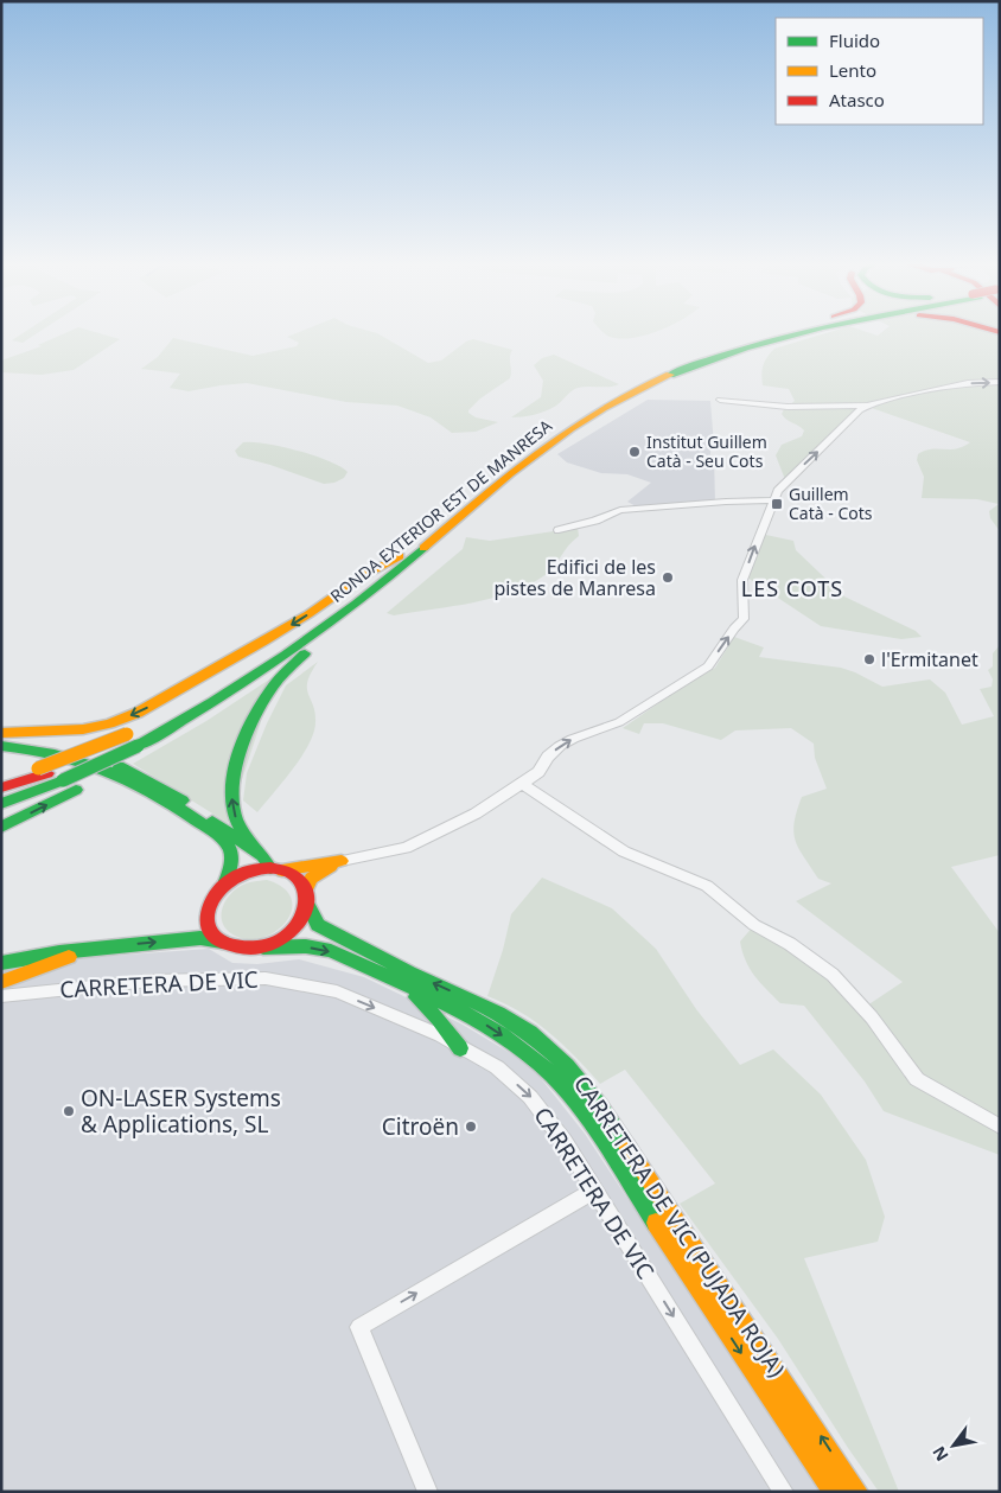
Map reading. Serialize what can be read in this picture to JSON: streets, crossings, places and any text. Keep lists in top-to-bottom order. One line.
{"streets":{"main road":["RONDA EXTERIOR EST DE MANRESA","CARRETERA DE VIC (PUJADA ROJA)"],"street":["CARRETERA DE VIC"]},"one_way":["CARRETERA DE VIC"],"districts":["LES COTS"],"places":{"other":["Institut Guillem Catà - Seu Cots","Edifici de les pistes de Manresa","l'Ermitanet","ON-LASER Systems & Applications, SL","Citroën"],"transit":["Guillem Catà - Cots"]},"legend":["Fluido","Lento","Atasco"],"north":"bottom left"}
